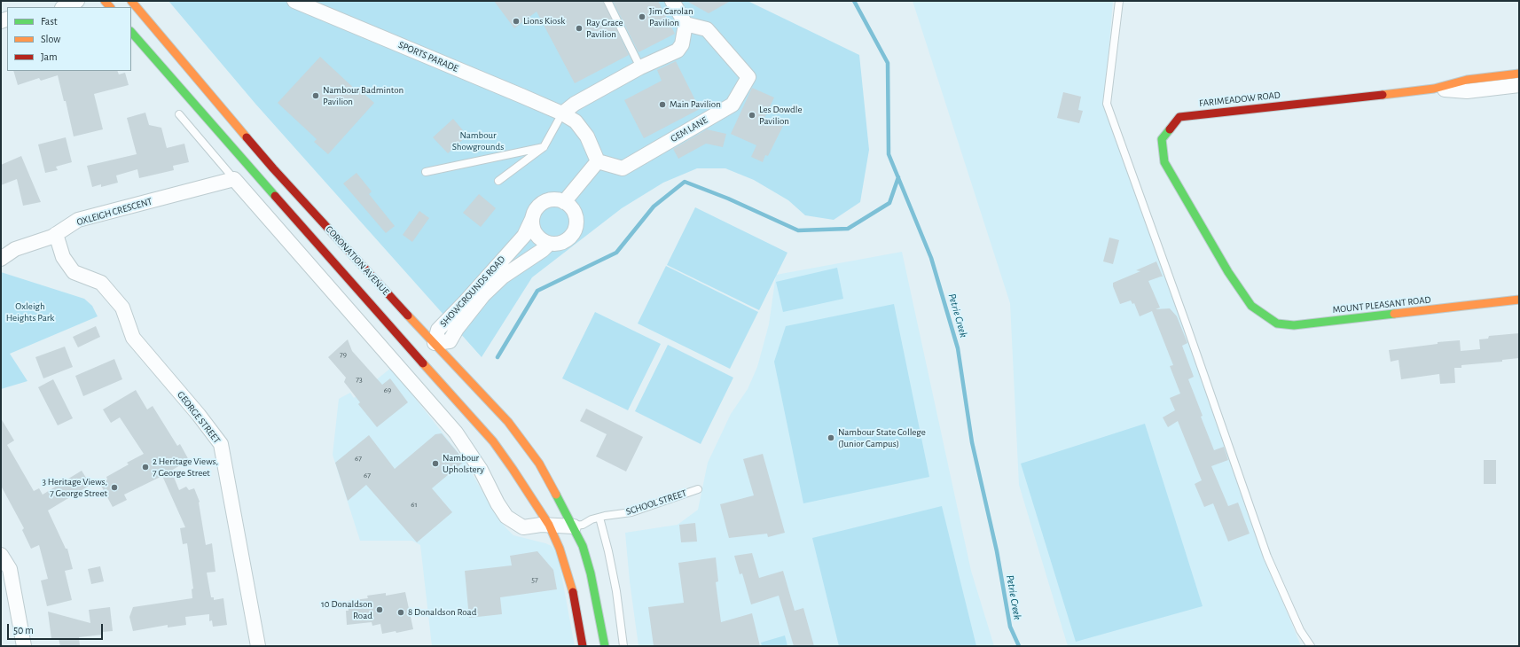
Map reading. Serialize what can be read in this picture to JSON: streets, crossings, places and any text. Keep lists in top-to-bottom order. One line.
{"streets":{"main road":["FARIMEADOW ROAD","CORONATION AVENUE","MOUNT PLEASANT ROAD"],"street":["SPORTS PARADE","GEM LANE","OXLEIGH CRESCENT","SHOWGROUNDS ROAD","GEORGE STREET"],"lane":["SCHOOL STREET"]},"crossings":[["FARIMEADOW ROAD","MOUNT PLEASANT ROAD"],["OXLEIGH CRESCENT","GEORGE STREET"],["CORONATION AVENUE","SHOWGROUNDS ROAD"],["CORONATION AVENUE","SCHOOL STREET"]],"water":["Petrie Creek"],"parks":["Nambour Showgrounds","Oxleigh Heights Park"],"places":["Jim Carolan Pavilion","Lions Kiosk","Ray Grace Pavilion","Nambour Badminton Pavilion","Main Pavilion","Les Dowdle Pavilion","Nambour State College (Junior Campus)","Nambour Upholstery","2 Heritage Views, 7 George Street","3 Heritage Views, 7 George Street","10 Donaldson Road","8 Donaldson Road"],"house_numbers":["79","73","69","67","67","61","57"],"legend":["Fast","Slow","Jam"],"scale_bar":"50 m"}
